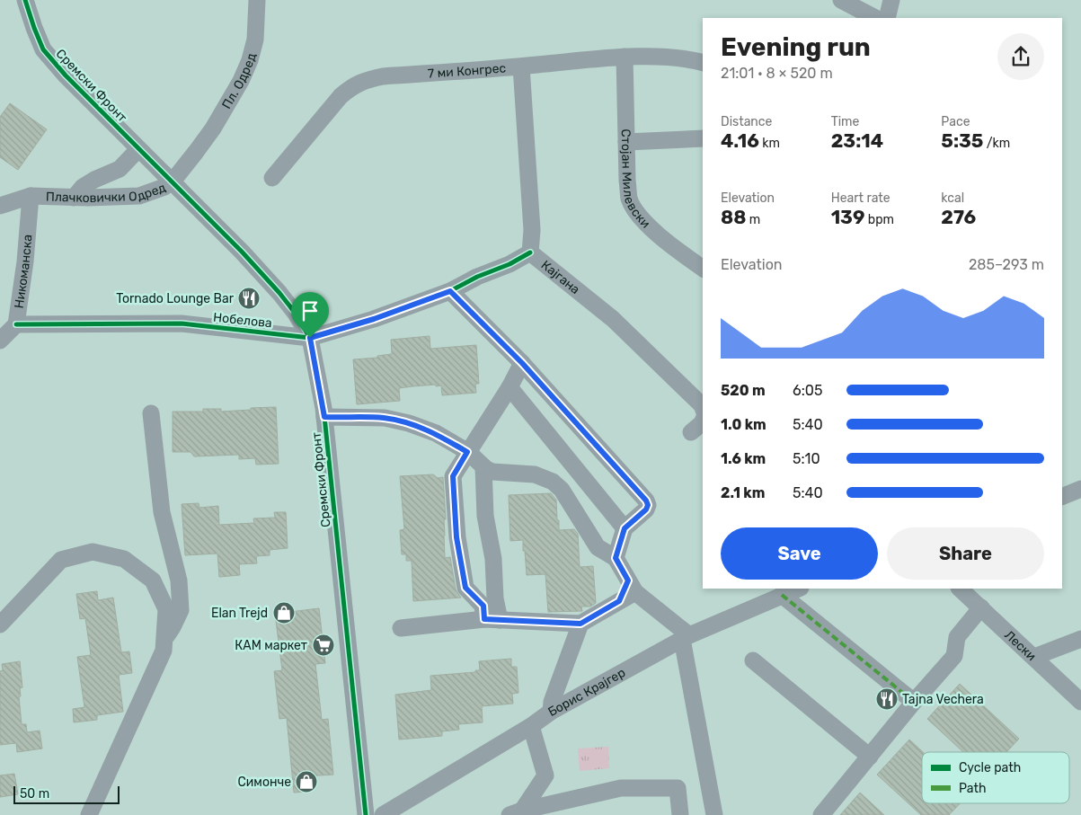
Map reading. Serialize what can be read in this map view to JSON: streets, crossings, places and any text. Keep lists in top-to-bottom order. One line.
{"streets":{"street":["7 ми Конгрес","Пл. Одред","Сремски Фронт","Стојан Милевски","Плачковички Одред","Никоманска","Кајгана","Нобелова","Лески","Борис Крајгер"]},"crossings":[["7 ми Конгрес","Стојан Милевски"],["7 ми Конгрес","Кајгана"],["Пл. Одред","Плачковички Одред"],["Сремски Фронт","Нобелова"],["Плачковички Одред","Никоманска"],["Никоманска","Нобелова"],["Кајгана","Нобелова"]],"places":{"restaurant":["Tornado Lounge Bar","Tajna Vechera"],"shop":["Elan Trejd","Симонче"],"supermarket":["КАМ маркет"]},"legend":["Cycle path","Path"],"scale_bar":"50 m","page":{"heading":["Evening run","21:01 · 8 × 520 m"],"stats":[["Distance","4.16 km"],["Time","23:14"],["Pace","5:35 /km"],["Elevation","88 m"],["Heart rate","139 bpm"],["kcal","276"]],"chart":["Elevation","285–293 m"],"list":[{"name":"520 m","note":"6:05"},{"name":"1.0 km","note":"5:40"},{"name":"1.6 km","note":"5:10"},{"name":"2.1 km","note":"5:40"}],"buttons":["Save","Share"],"scale":"50 m"}}
